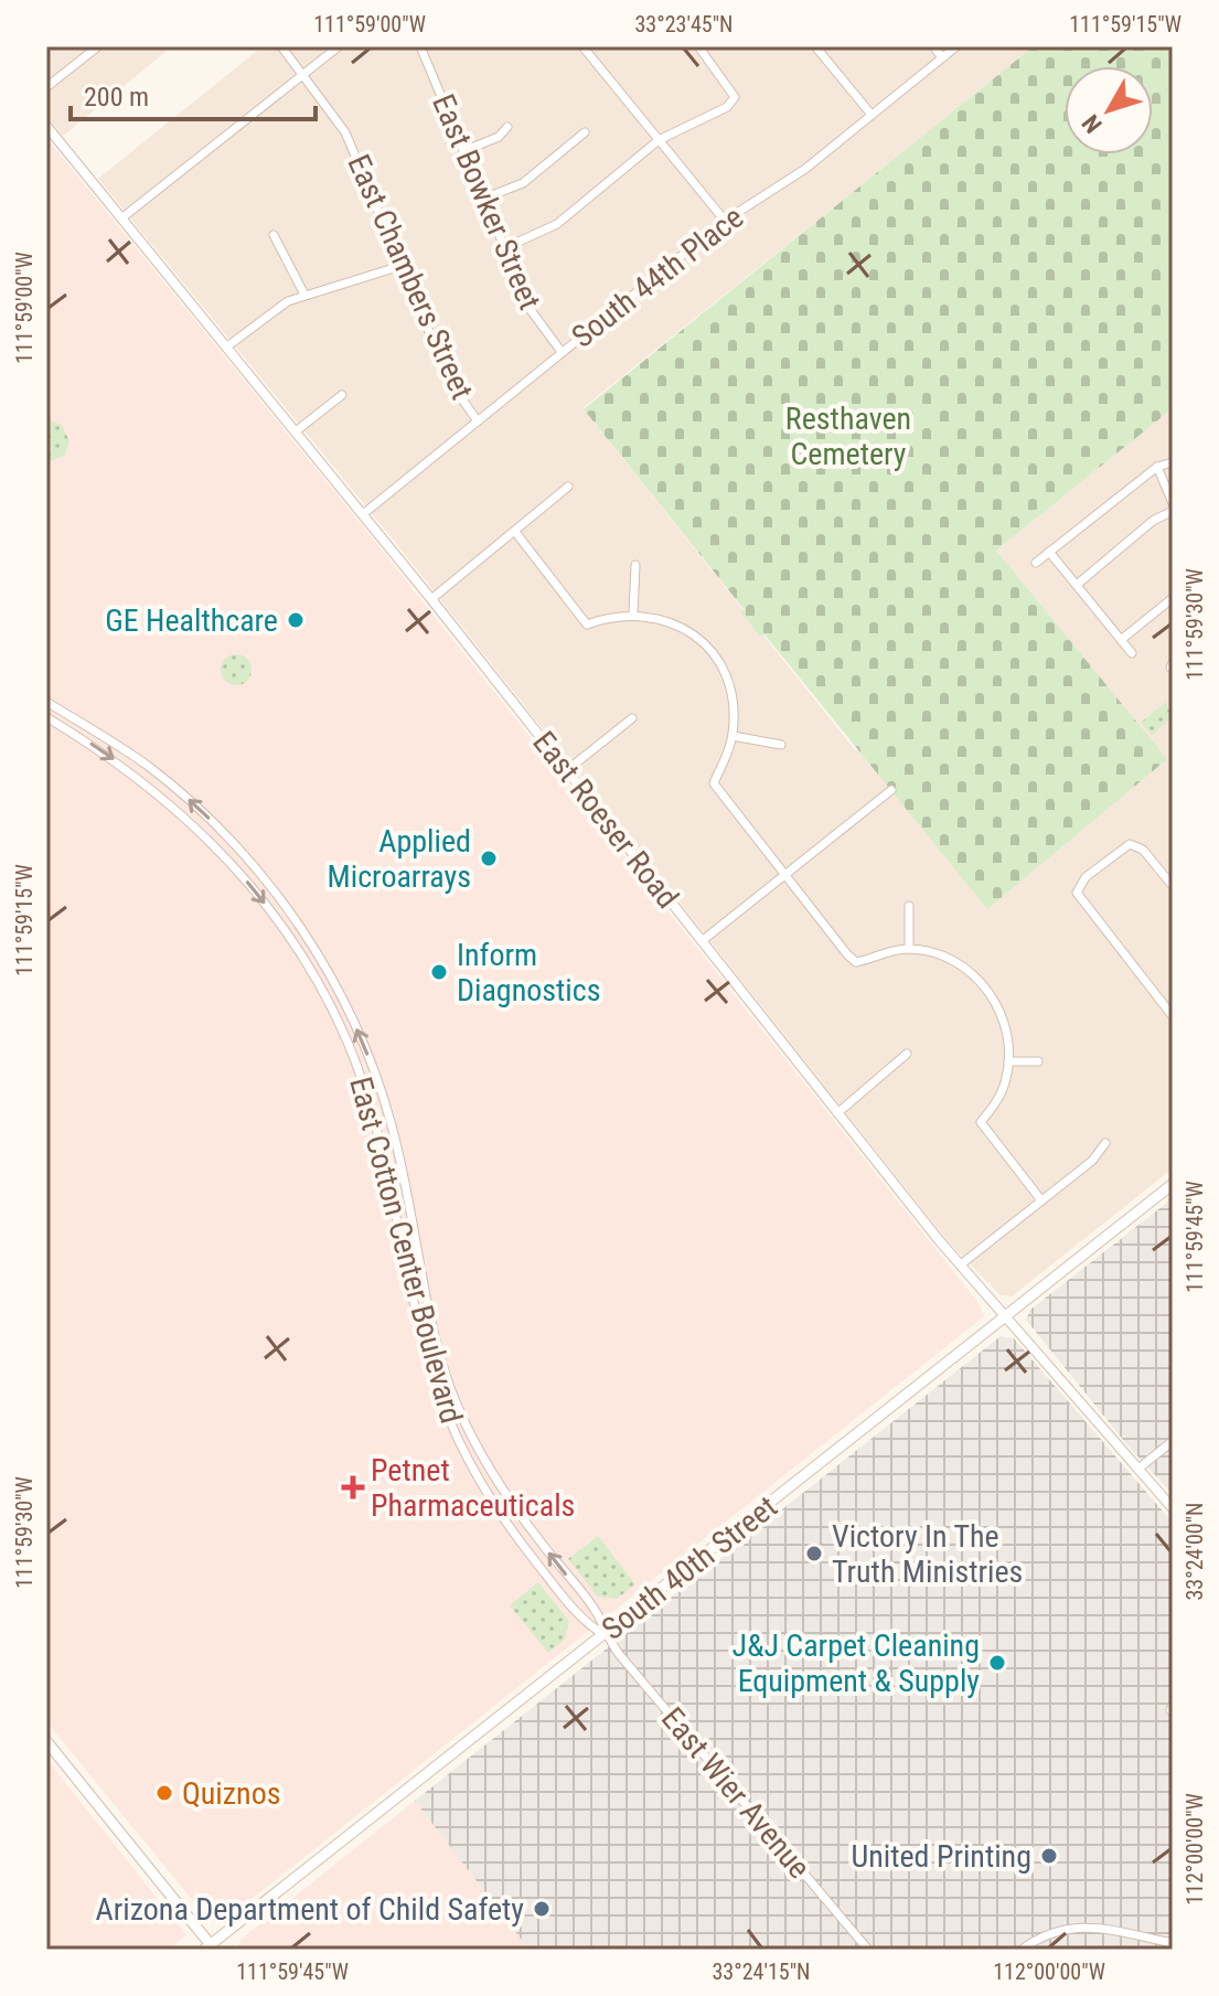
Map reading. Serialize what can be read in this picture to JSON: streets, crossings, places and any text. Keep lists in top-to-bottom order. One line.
{"streets":{"main road":["South 40th Street"],"street":["East Bowker Street","East Chambers Street","South 44th Place","East Roeser Road","East Cotton Center Boulevard","East Wier Avenue"]},"crossings":[["East Bowker Street","South 44th Place"],["East Chambers Street","South 44th Place"],["South 44th Place","East Roeser Road"],["East Roeser Road","South 40th Street"],["East Cotton Center Boulevard","South 40th Street"],["East Cotton Center Boulevard","East Wier Avenue"],["South 40th Street","East Wier Avenue"]],"parks":["Resthaven Cemetery"],"places":{"other":["GE Healthcare","Applied Microarrays","Inform Diagnostics","Victory In The Truth Ministries","J&J Carpet Cleaning Equipment & Supply","Quiznos","United Printing","Arizona Department of Child Safety"],"health":["Petnet Pharmaceuticals"]},"scale_bar":"200 m","north":"bottom left","coordinates":["111°59'00\"W","33°23'45\"N","111°59'15\"W","111°59'30\"W","111°59'45\"W","33°24'00\"N","112°00'00\"W","33°24'15\"N"]}
